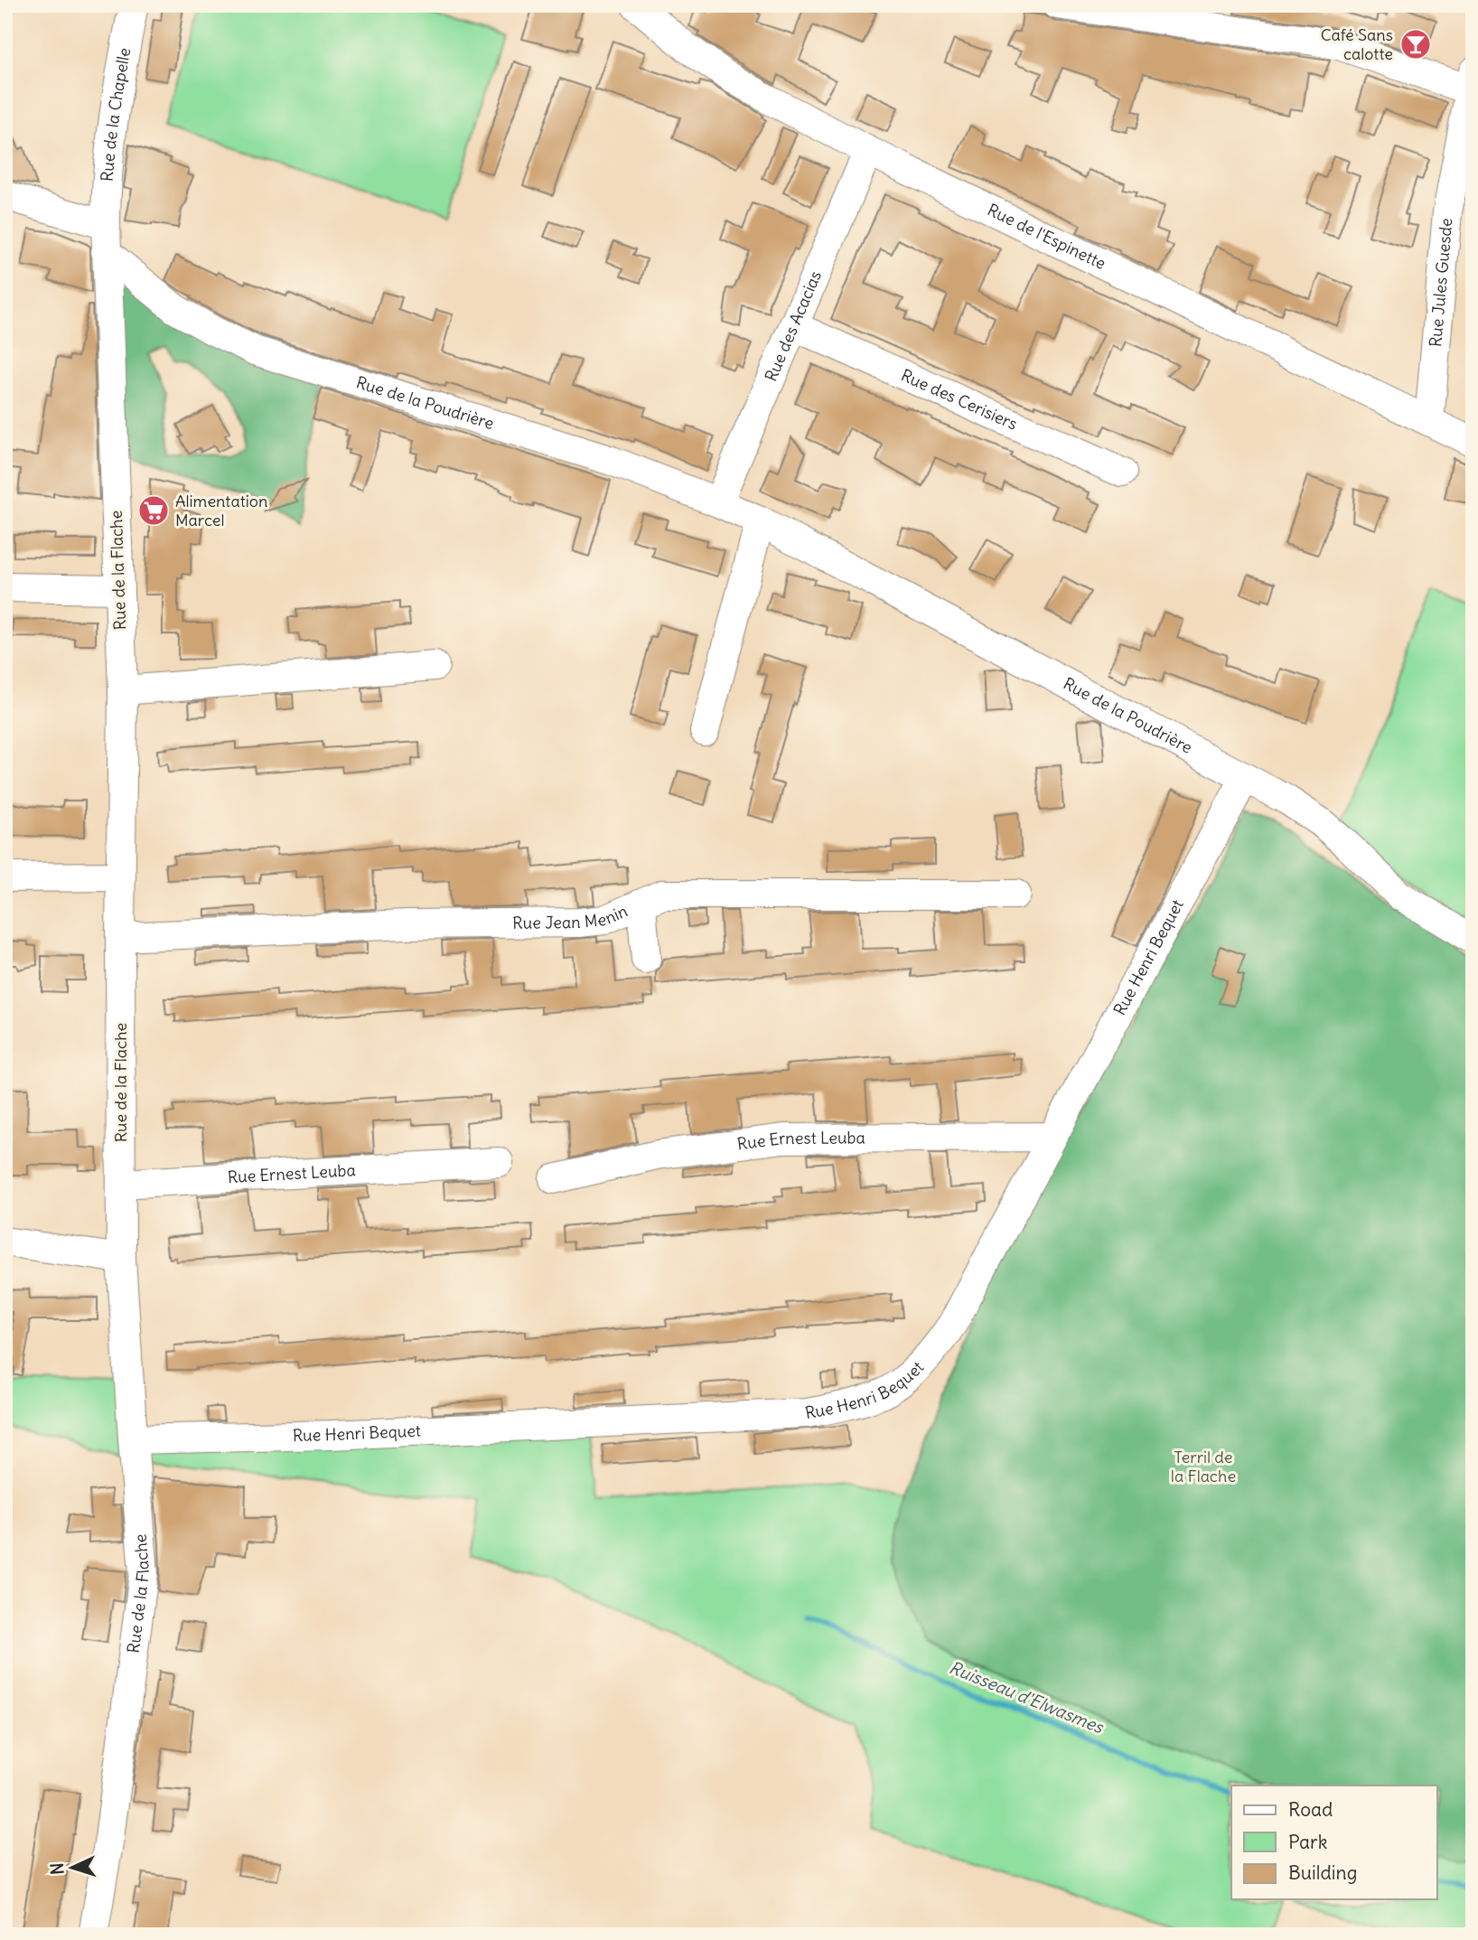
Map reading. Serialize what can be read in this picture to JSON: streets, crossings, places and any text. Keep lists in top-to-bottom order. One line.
{"streets":{"street":["Rue de la Chapelle","Rue de l'Espinette","Rue Jules Guesde","Rue des Acacias","Rue des Cerisiers","Rue de la Poudrière","Rue de la Flache","Rue Jean Menin","Rue Henri Bequet","Rue Ernest Leuba"]},"crossings":[["Rue de la Chapelle","Rue de la Poudrière"],["Rue de la Chapelle","Rue de la Flache"],["Rue de l'Espinette","Rue Jules Guesde"],["Rue de l'Espinette","Rue des Acacias"],["Rue des Acacias","Rue des Cerisiers"],["Rue des Acacias","Rue de la Poudrière"],["Rue de la Poudrière","Rue de la Flache"],["Rue de la Poudrière","Rue Henri Bequet"],["Rue de la Flache","Rue Jean Menin"],["Rue de la Flache","Rue Henri Bequet"],["Rue de la Flache","Rue Ernest Leuba"],["Rue Henri Bequet","Rue Ernest Leuba"]],"water":["Ruisseau d'Elwasmes"],"parks":["Terril de la Flache"],"places":{"bar":["Café Sans calotte"],"supermarket":["Alimentation Marcel"]},"legend":["Road","Park","Building"],"north":"left"}
